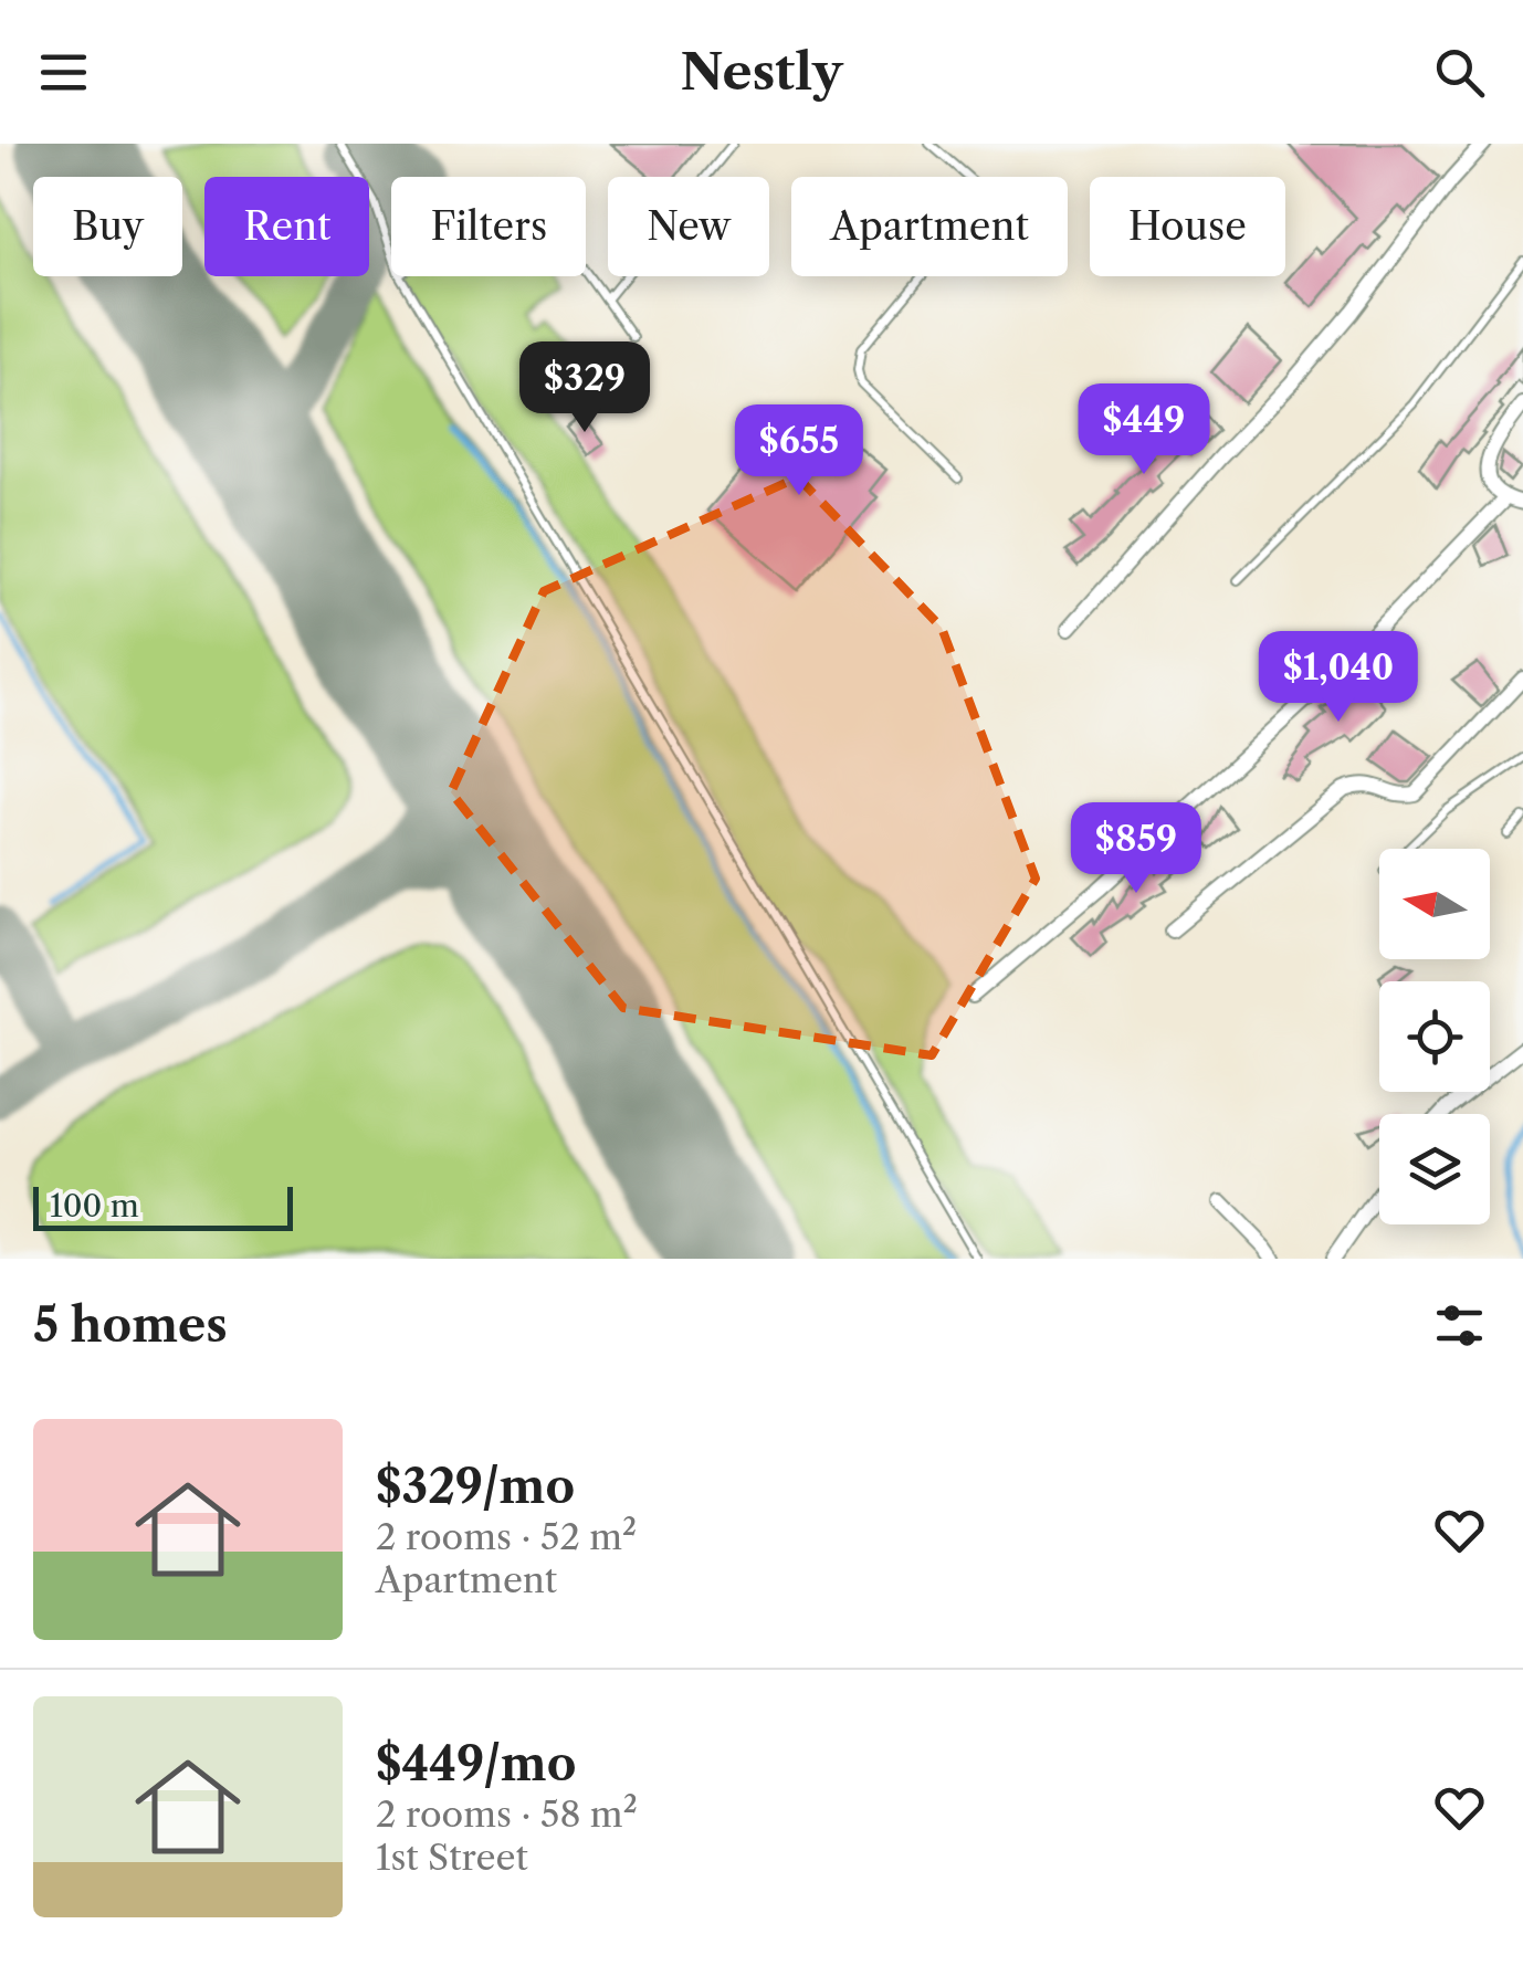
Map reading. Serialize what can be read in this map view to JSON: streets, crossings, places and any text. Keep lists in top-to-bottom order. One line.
{"scale_bar":"100 m","north":"left","page":{"header":"Nestly","chip":["Buy","Rent","Filters","New","Apartment","House"],"price":["$329","$449","$655","$1,040","$859"],"scale":"100 m","heading":"5 homes","list":[{"name":"$329/mo","note":"2 rooms · 52 m² · Apartment"},{"name":"$449/mo","note":"2 rooms · 58 m² · 1st Street"}]}}
